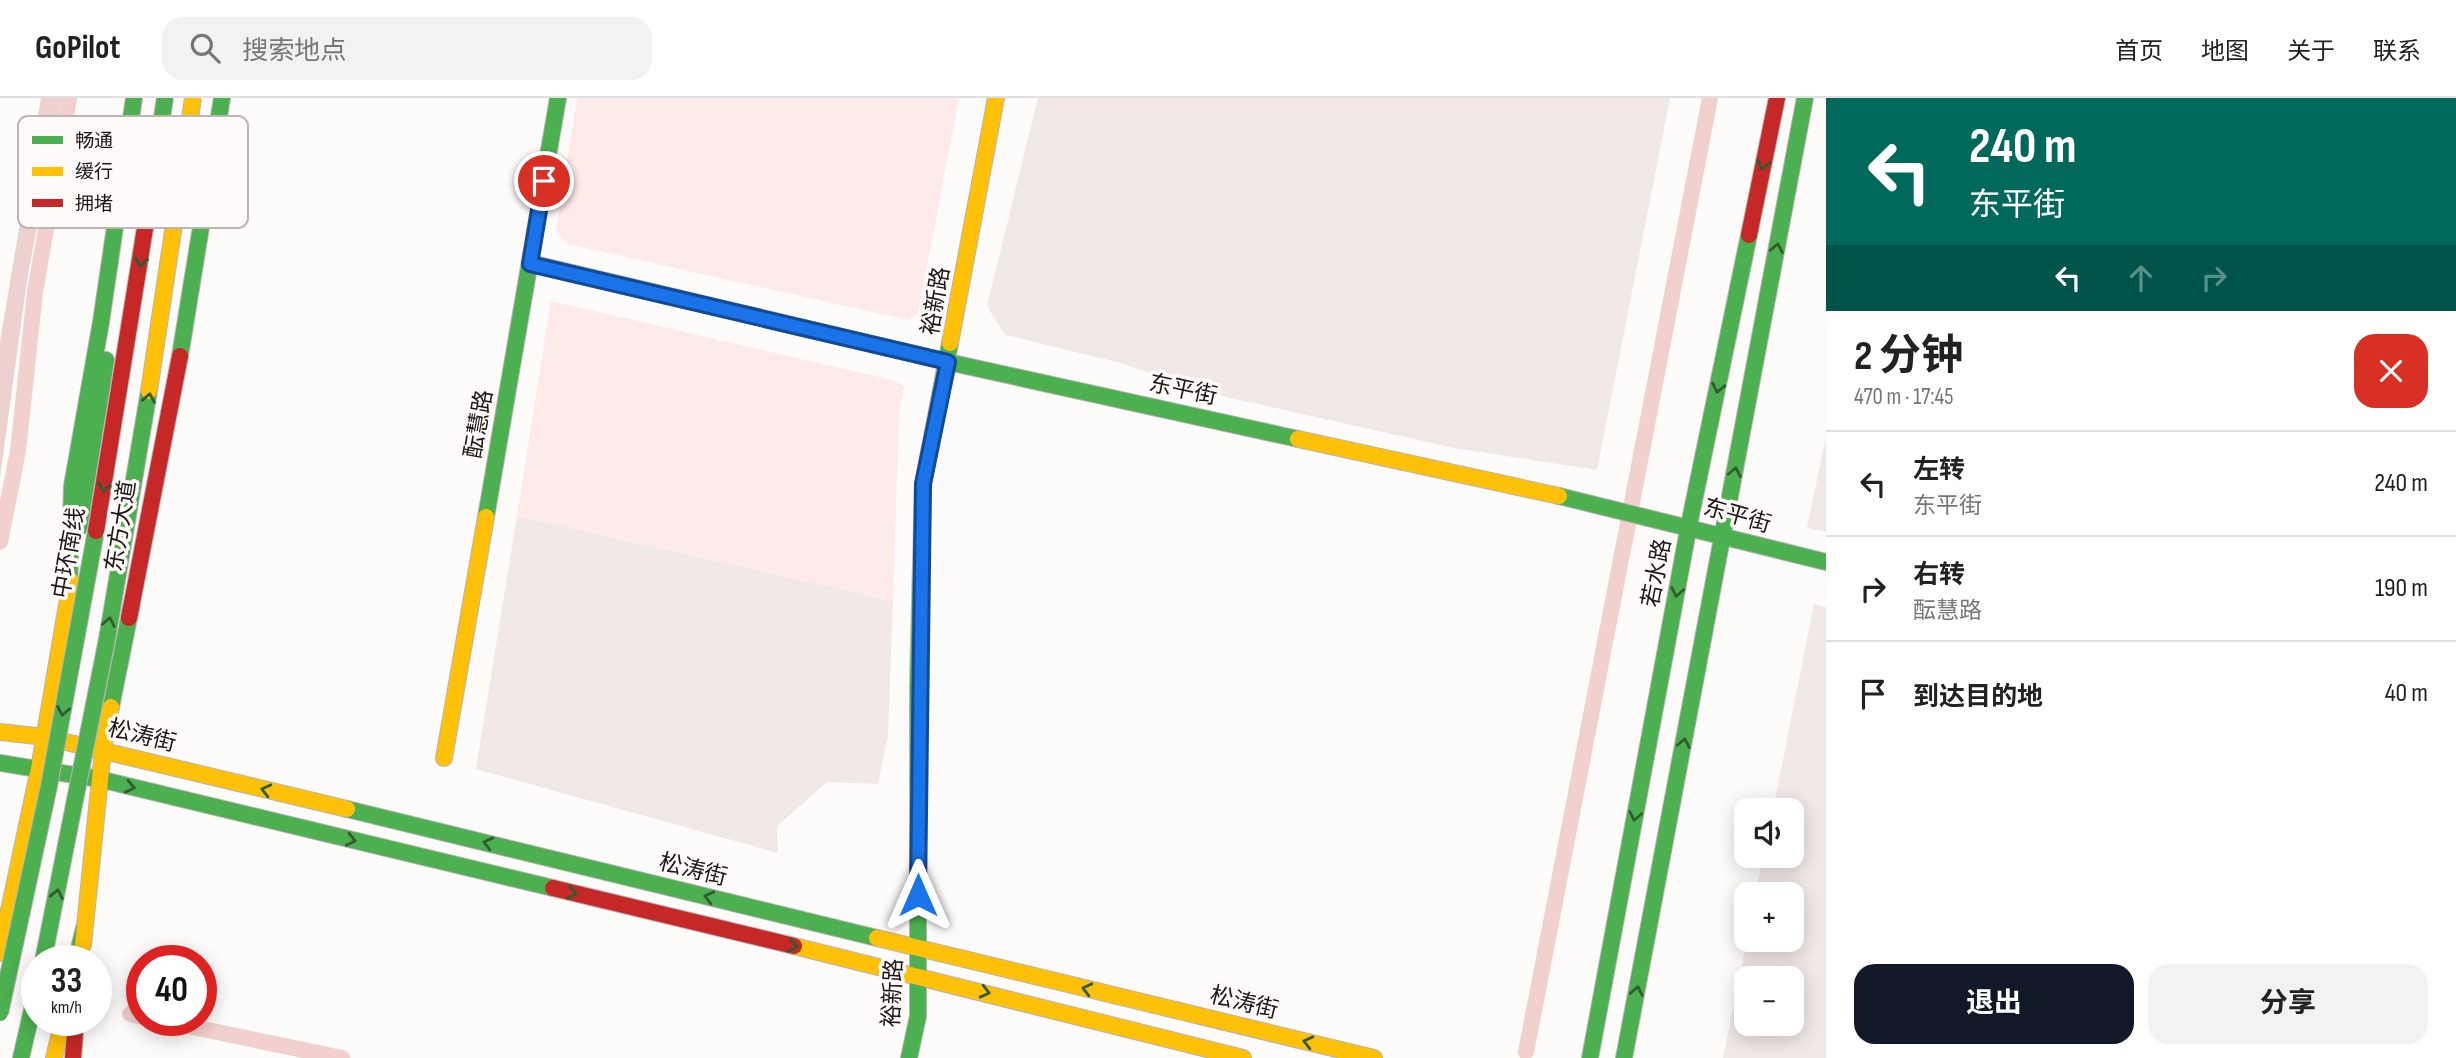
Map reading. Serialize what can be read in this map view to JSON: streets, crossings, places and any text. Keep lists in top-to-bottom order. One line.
{"streets":{"main road":["裕新路","东平街","酝慧路","东方大道","中环南线","若水路","松涛街"]},"crossings":[["裕新路","东平街"],["裕新路","松涛街"],["东平街","酝慧路"],["东平街","若水路"],["东方大道","松涛街"]],"legend":["畅通","缓行","拥堵"],"page":{"header":"GoPilot","search":"搜索地点","nav":["首页","地图","关于","联系"],"turn":["240 m","东平街"],"heading":["2 分钟","470 m · 17:45"],"list":[{"name":"左转","note":"东平街","value":"240 m"},{"name":"右转","note":"酝慧路","value":"190 m"},{"name":"到达目的地","value":"40 m"}],"map_buttons":["+","−"],"speed":"33 km/h","limit":"40","buttons":["退出","分享"]}}
